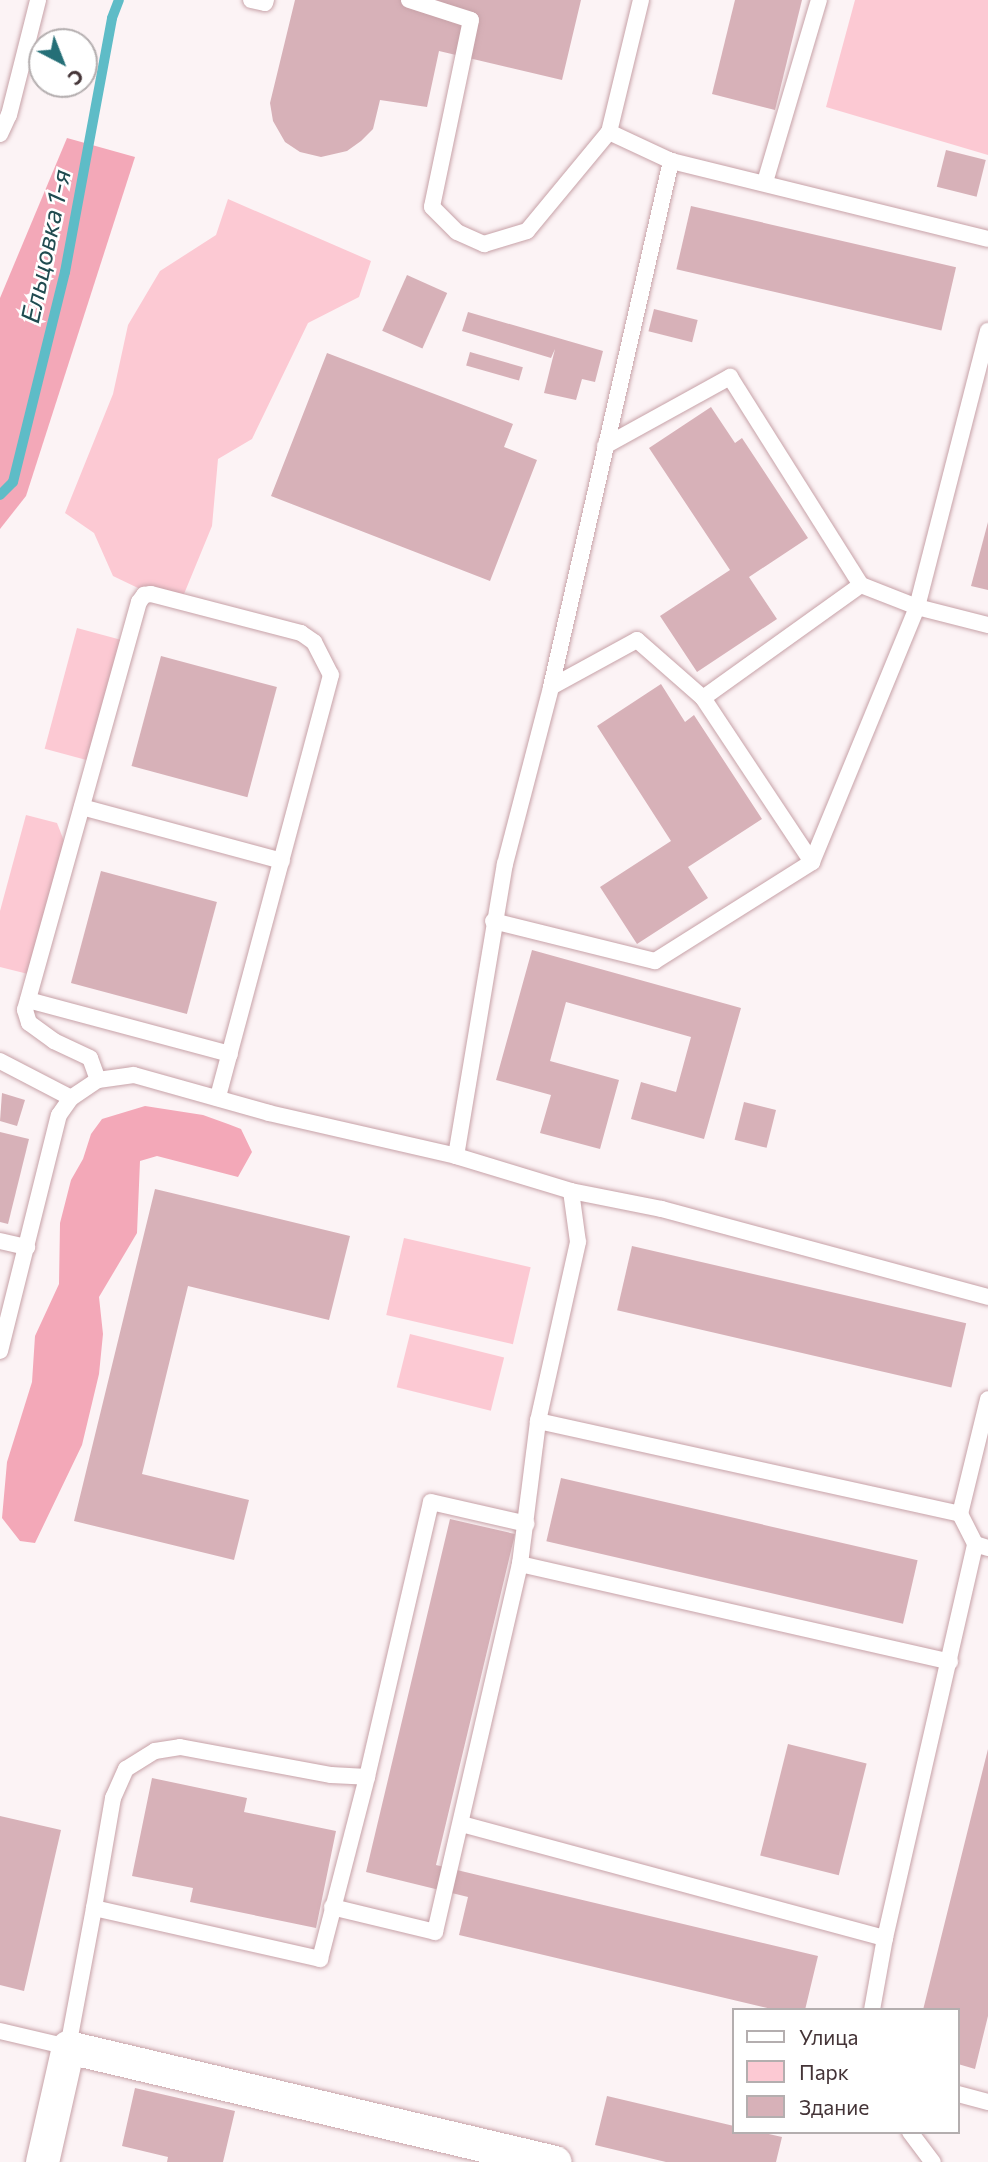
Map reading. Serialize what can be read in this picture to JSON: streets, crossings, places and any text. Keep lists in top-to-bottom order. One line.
{"water":["Ельцовка 1-я"],"legend":["Улица","Парк","Здание"],"north":"bottom right"}
